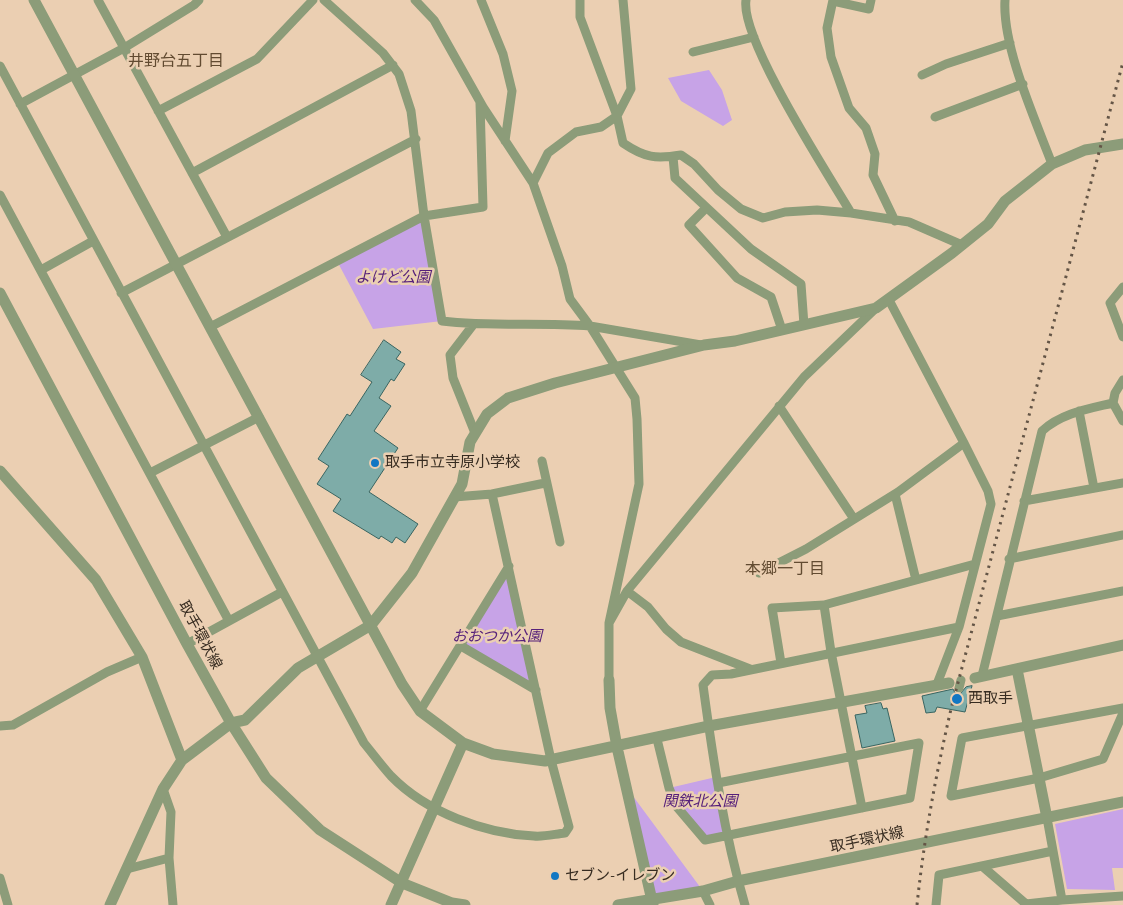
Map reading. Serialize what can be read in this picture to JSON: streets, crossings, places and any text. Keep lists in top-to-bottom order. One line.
{"streets":{"street":["取手環状線"]},"districts":["井野台五丁目","本郷一丁目"],"parks":["よけど公園","おおつか公園","関鉄北公園"],"places":["取手市立寺原小学校","西取手","セブン-イレブン"]}
